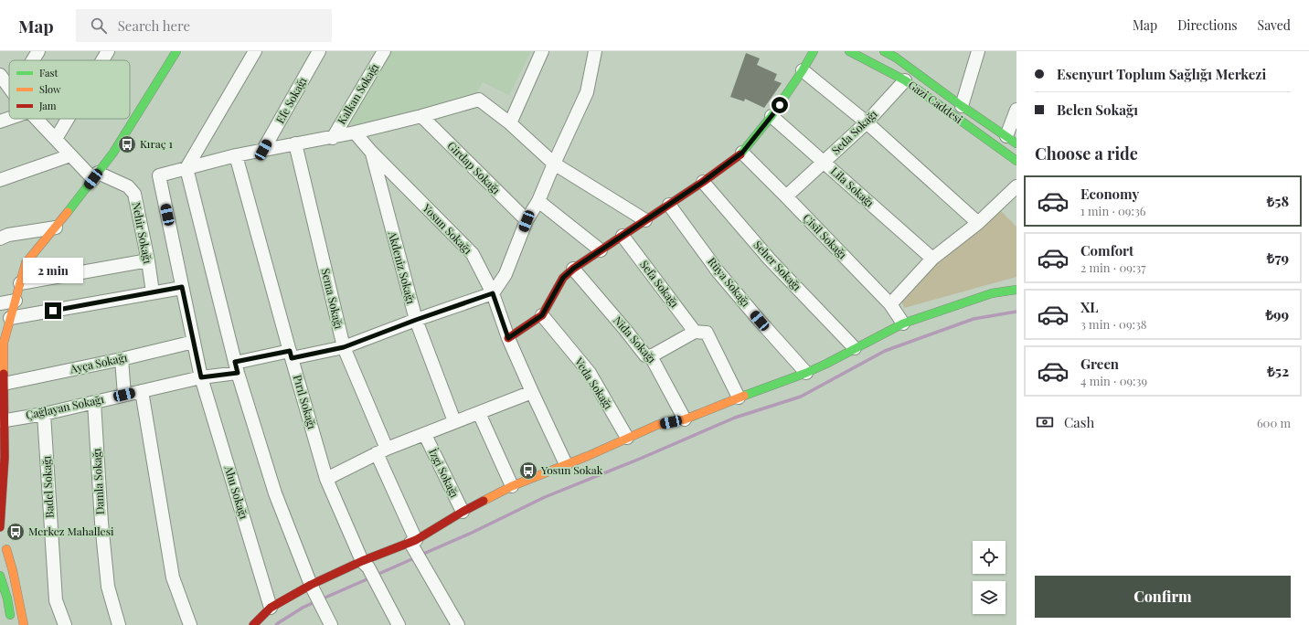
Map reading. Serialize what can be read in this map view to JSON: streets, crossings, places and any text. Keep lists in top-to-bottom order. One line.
{"streets":{"street":["Kalkan Sokağı","Efe Sokağı","Gazi Caddesi","Seda Sokağı","Girdap Sokağı","Lila Sokağı","Yosun Sokağı","Nehir Sokağı","Çisil Sokağı","Seher Sokağı","Akdeniz Sokağı","Rüya Sokağı","Sefa Sokağı","Sema Sokağı","Nida Sokağı","Ayça Sokağı","Veda Sokağı","Pırıl Sokağı","Çağlayan Sokağı","İzgi Sokağı","Damla Sokağı","Badel Sokağı","Ahu Sokağı"]},"crossings":[["Gazi Caddesi","Seda Sokağı"],["Seda Sokağı","Lila Sokağı"],["Seda Sokağı","Çisil Sokağı"],["Yosun Sokağı","Akdeniz Sokağı"],["Yosun Sokağı","Çağlayan Sokağı"],["Akdeniz Sokağı","Çağlayan Sokağı"],["Sema Sokağı","Çağlayan Sokağı"],["Ayça Sokağı","Ahu Sokağı"],["Pırıl Sokağı","Çağlayan Sokağı"],["Çağlayan Sokağı","Damla Sokağı"],["Çağlayan Sokağı","Badel Sokağı"],["Çağlayan Sokağı","Ahu Sokağı"]],"places":{"bus stop":["Kıraç 1","Yosun Sokak","Merkez Mahallesi"]},"legend":["Fast","Slow","Jam"],"page":{"header":"Map","search":"Search here","nav":["Map","Directions","Saved"],"banner":["Esenyurt Toplum Sağlığı Merkezi","Belen Sokağı"],"heading":"Choose a ride","list":[{"name":"Economy","note":"1 min · 09:36","value":"₺58"},{"name":"Comfort","note":"2 min · 09:37","value":"₺79"},{"name":"XL","note":"3 min · 09:38","value":"₺99"},{"name":"Green","note":"4 min · 09:39","value":"₺52"}],"bubble":"2 min","pay":["Cash","600 m"],"buttons":"Confirm"}}
